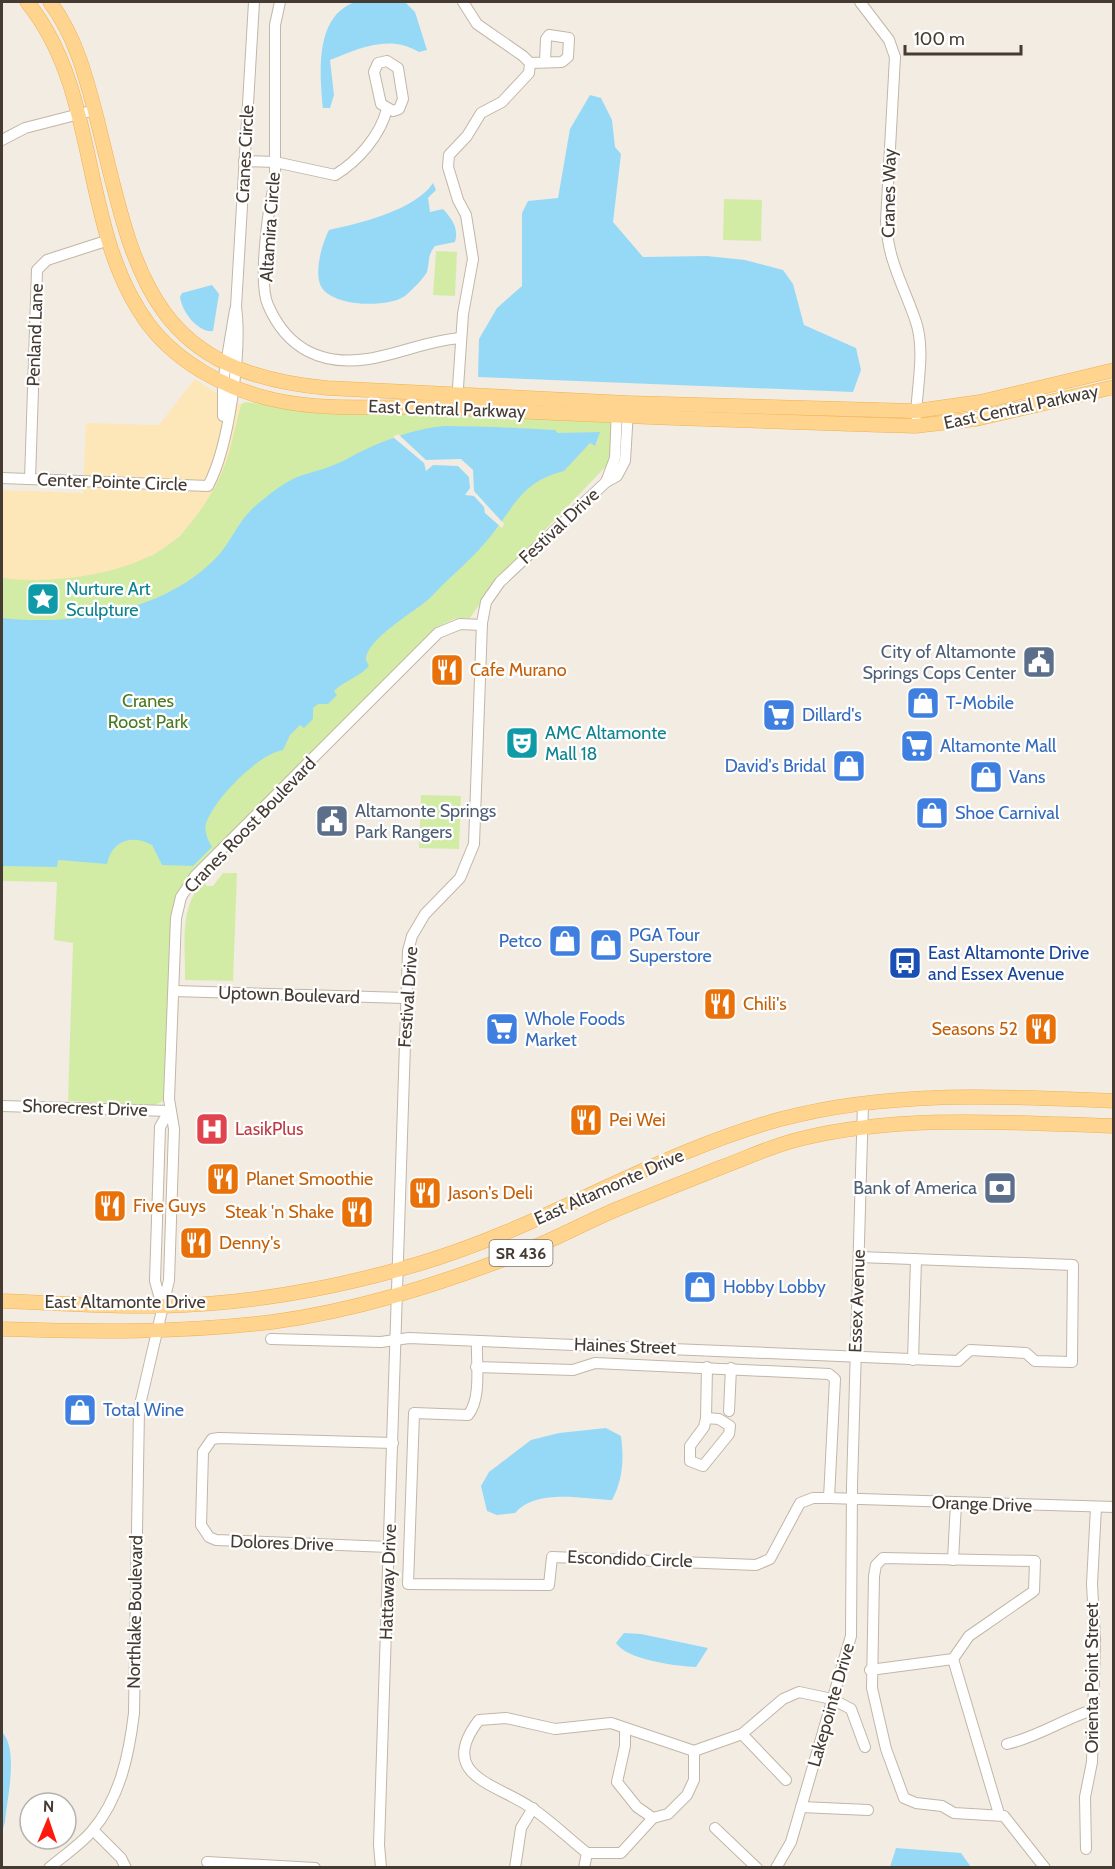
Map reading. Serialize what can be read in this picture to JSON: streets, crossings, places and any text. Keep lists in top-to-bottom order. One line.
{"streets":{"main road":["East Central Parkway","East Altamonte Drive","SR 436"],"street":["Cranes Circle","Cranes Way","Altamira Circle","Penland Lane","Center Pointe Circle","Festival Drive","Cranes Roost Boulevard","Uptown Boulevard","Shorecrest Drive","Essex Avenue","Haines Street","Orange Drive","Dolores Drive","Escondido Circle","Hattaway Drive","Northlake Boulevard","Orienta Point Street","Lakepointe Drive"]},"crossings":[["Cranes Circle","East Central Parkway"],["Cranes Circle","Center Pointe Circle"],["Cranes Way","East Central Parkway"],["Penland Lane","East Central Parkway"],["Penland Lane","Center Pointe Circle"],["East Central Parkway","Center Pointe Circle"],["East Central Parkway","Festival Drive"],["Festival Drive","Cranes Roost Boulevard"],["Festival Drive","Uptown Boulevard"],["Festival Drive","East Altamonte Drive"],["Festival Drive","Hattaway Drive"],["Cranes Roost Boulevard","Uptown Boulevard"],["Cranes Roost Boulevard","Shorecrest Drive"],["Cranes Roost Boulevard","East Altamonte Drive"],["Cranes Roost Boulevard","Northlake Boulevard"],["East Altamonte Drive","SR 436"],["East Altamonte Drive","Essex Avenue"],["East Altamonte Drive","Hattaway Drive"],["East Altamonte Drive","Northlake Boulevard"],["SR 436","Essex Avenue"],["Essex Avenue","Haines Street"],["Essex Avenue","Orange Drive"],["Essex Avenue","Escondido Circle"],["Essex Avenue","Lakepointe Drive"],["Haines Street","Escondido Circle"],["Haines Street","Hattaway Drive"],["Orange Drive","Escondido Circle"],["Orange Drive","Orienta Point Street"],["Orange Drive","Lakepointe Drive"],["Dolores Drive","Hattaway Drive"],["Escondido Circle","Lakepointe Drive"]],"parks":["Cranes Roost Park"],"places":{"place":["Nurture Art Sculpture"],"public building":["City of Altamonte Springs Cops Center","Altamonte Springs Park Rangers"],"restaurant":["Cafe Murano","Chili's","Seasons 52","Pei Wei","Planet Smoothie","Jason's Deli","Five Guys","Steak 'n Shake","Denny's"],"shop":["T-Mobile","David's Bridal","Vans","Shoe Carnival","Petco","PGA Tour Superstore","Hobby Lobby","Total Wine"],"supermarket":["Dillard's","Altamonte Mall","Whole Foods Market"],"theatre":["AMC Altamonte Mall 18"],"bus stop":["East Altamonte Drive and Essex Avenue"],"hospital":["LasikPlus"],"bank":["Bank of America"]},"scale_bar":"100 m","north":"top"}
